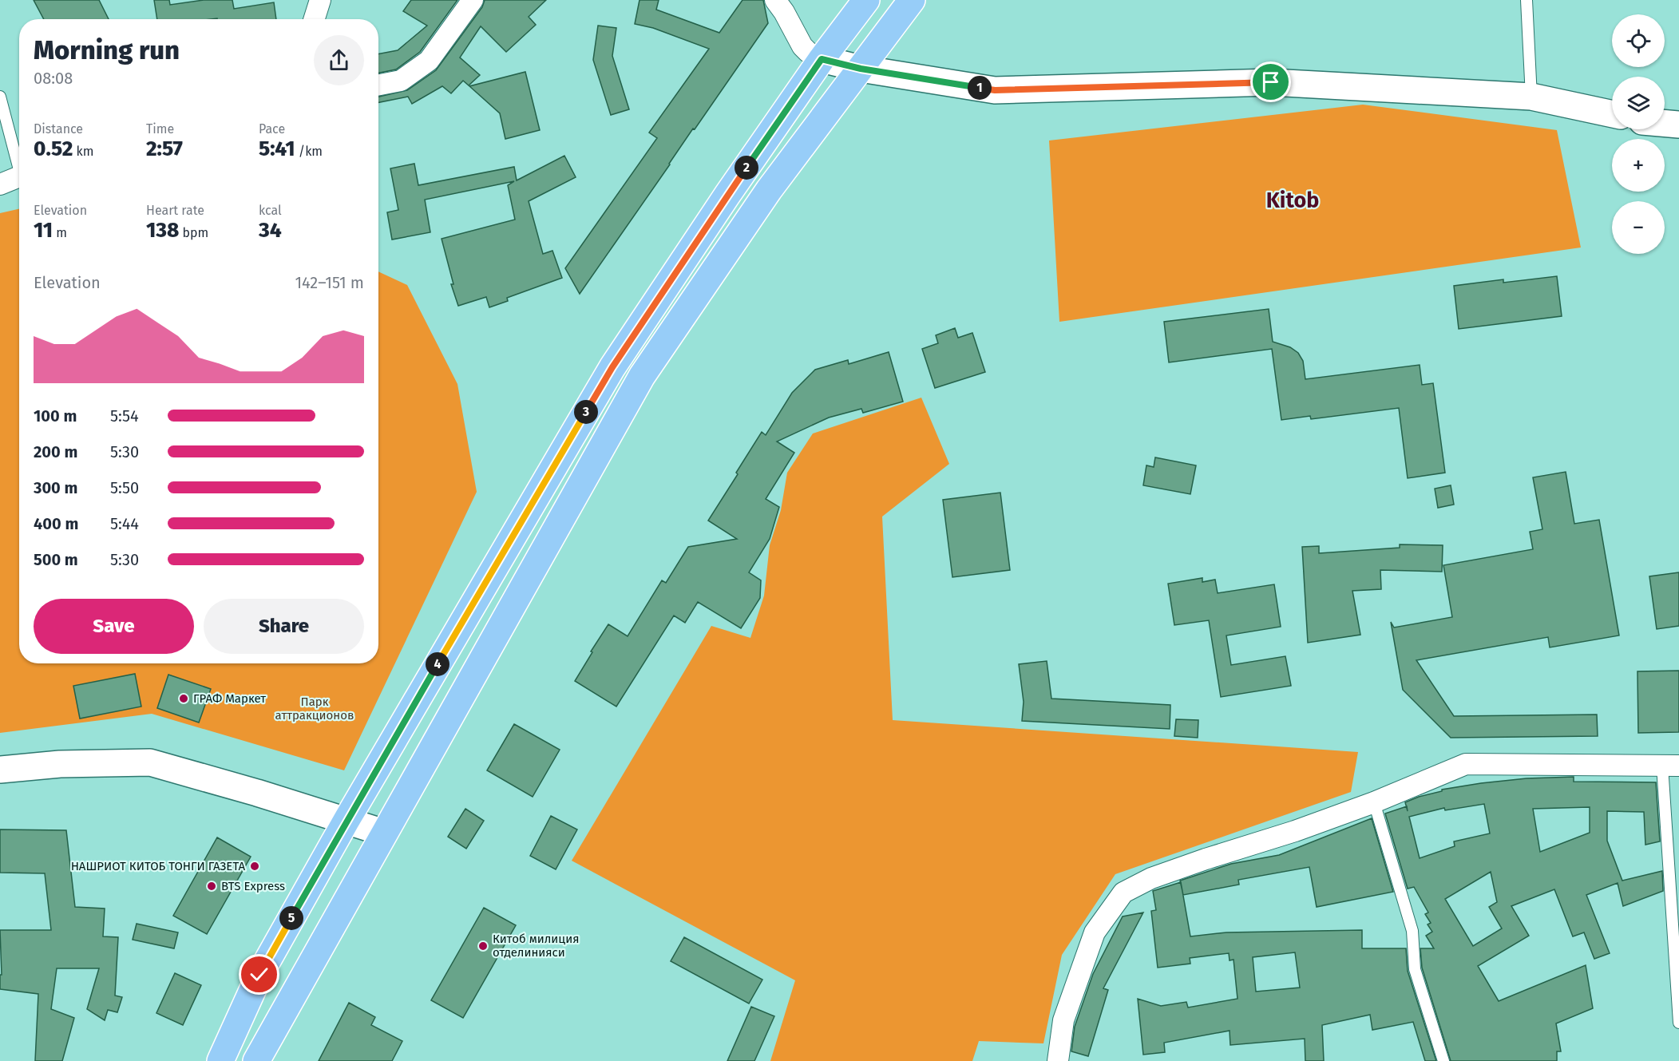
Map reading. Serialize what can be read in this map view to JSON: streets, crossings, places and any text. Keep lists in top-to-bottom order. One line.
{"districts":["Kitob"],"parks":["Парк аттракционов"],"places":["ГРАФ Маркет","НАШРИОТ КИТОБ ТОНГИ ГАЗЕТА","BTS Express","Китоб милиция отделинияси"],"page":{"map_buttons":["+","−"],"heading":["Morning run","08:08"],"pins":["1","2","3","4","5"],"stats":[["Distance","0.52 km"],["Time","2:57"],["Pace","5:41 /km"],["Elevation","11 m"],["Heart rate","138 bpm"],["kcal","34"]],"chart":["Elevation","142–151 m"],"list":[{"name":"100 m","note":"5:54"},{"name":"200 m","note":"5:30"},{"name":"300 m","note":"5:50"},{"name":"400 m","note":"5:44"},{"name":"500 m","note":"5:30"}],"buttons":["Save","Share"]}}
